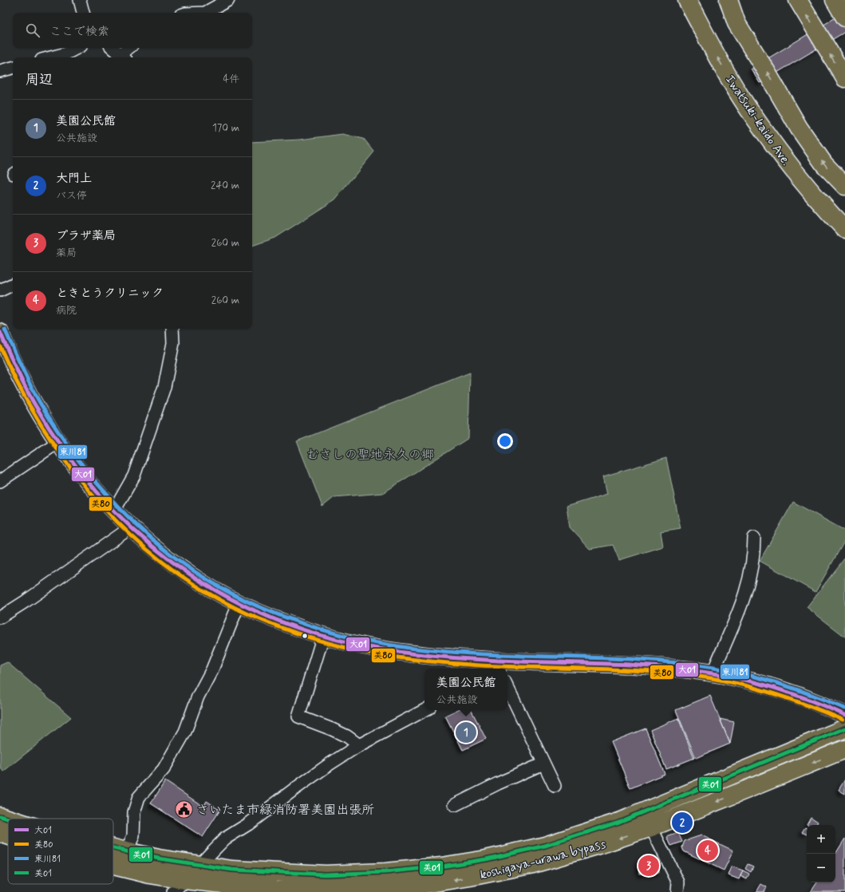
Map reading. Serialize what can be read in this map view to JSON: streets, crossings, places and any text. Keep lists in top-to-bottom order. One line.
{"streets":{"highway":["Iwatsuki-kaido Ave.","koshigaya-urawa bypass"]},"parks":["むさしの聖地永久の郷"],"places":{"public building":["さいたま市緑消防署美園出張所"]},"lines":["transit line 東川81","transit line 大01","transit line 美80","transit line 美01"],"legend":["大01","美80","東川81","美01"],"page":{"search":"ここで検索","heading":["周辺","4件"],"list":[{"mark":"1","name":"美園公民館","note":"公共施設","value":"170 m"},{"mark":"2","name":"大門上","note":"バス停","value":"240 m"},{"mark":"3","name":"プラザ薬局","note":"薬局","value":"260 m"},{"mark":"4","name":"ときとうクリニック","note":"病院","value":"260 m"}],"popup":["美園公民館","公共施設"],"pins":["1","2","4","3"],"map_buttons":["+","−"]}}
